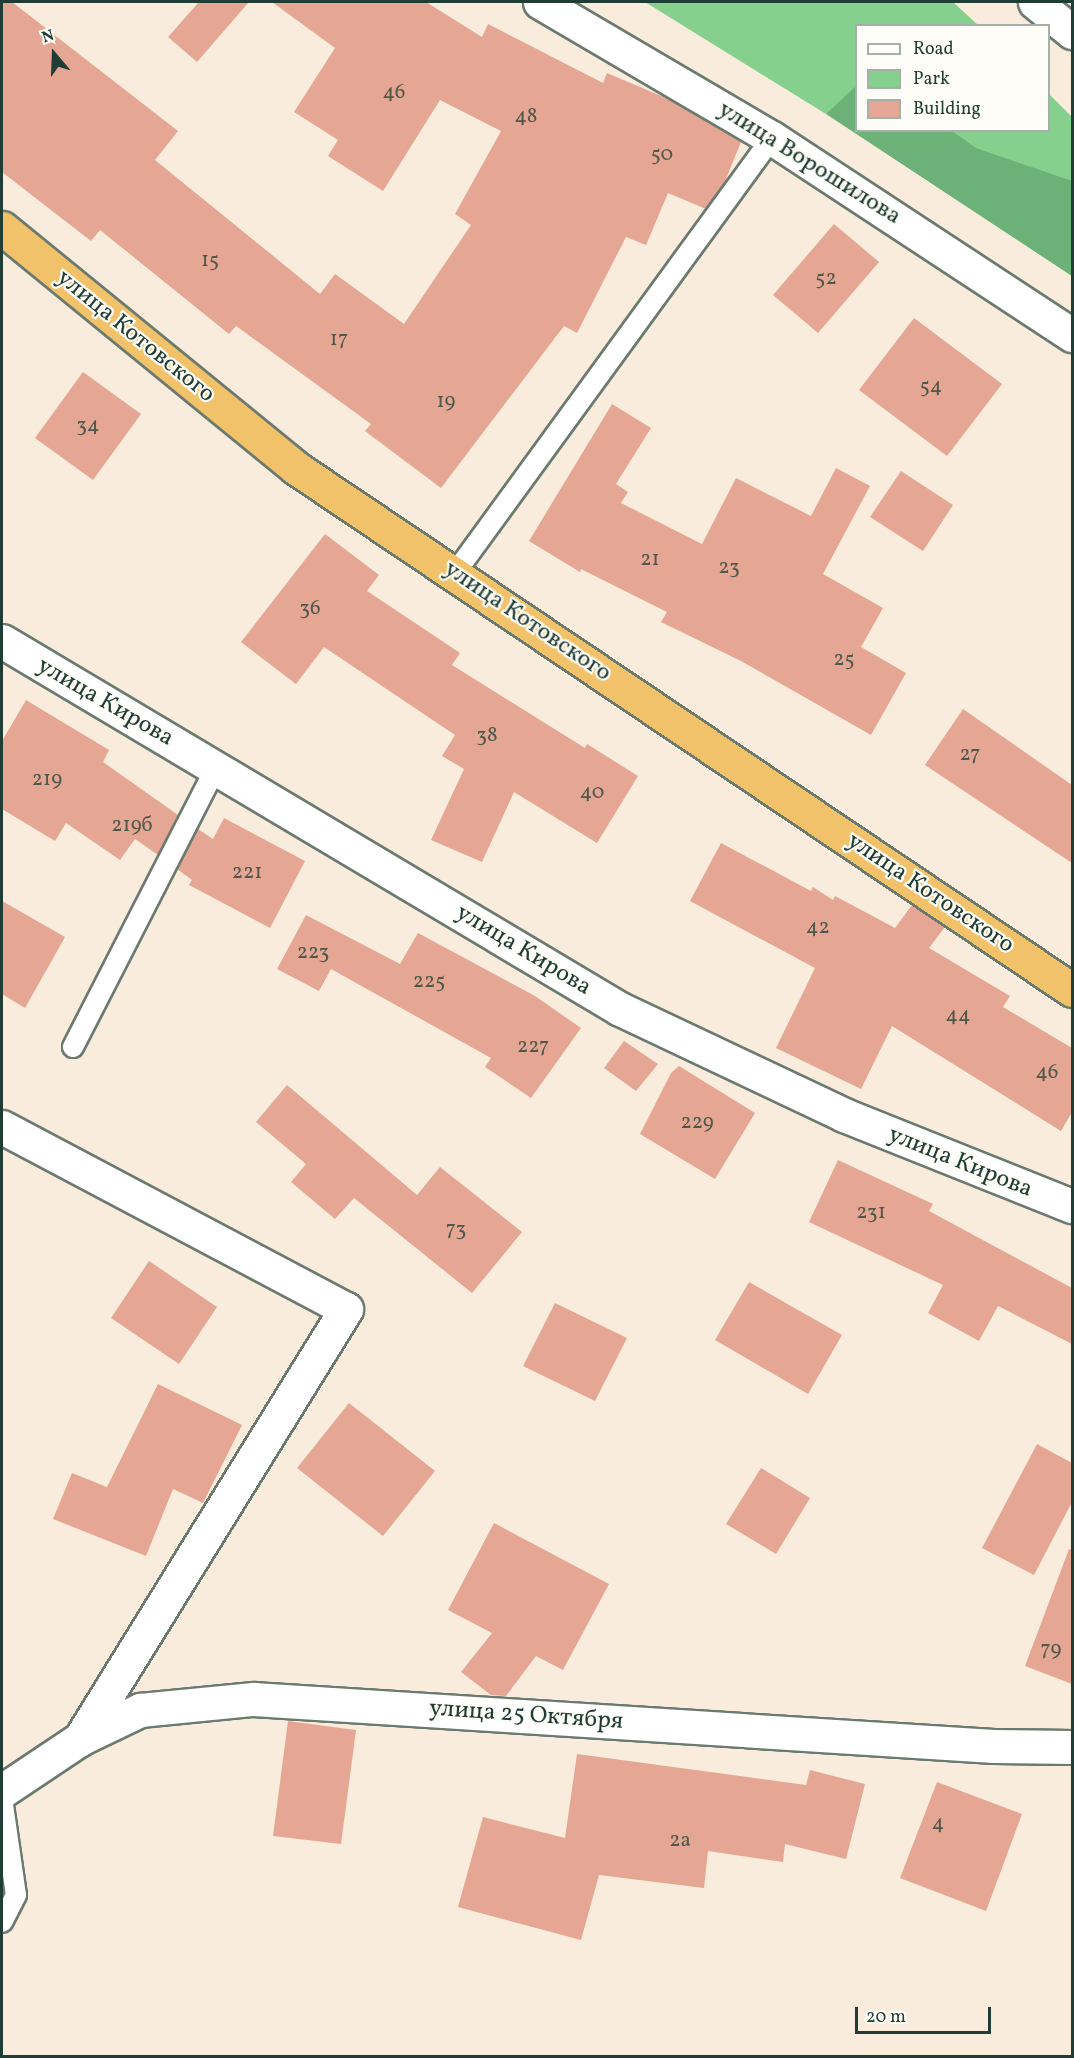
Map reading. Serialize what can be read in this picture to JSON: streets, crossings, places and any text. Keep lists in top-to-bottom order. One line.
{"streets":{"highway":["улица Котовского"],"street":["улица Ворошилова","улица Кирова","улица 25 Октября"]},"house_numbers":["46","48","50","15","52","17","54","19","34","21","23","36","25","38","27","219","40","219б","221","42","223","225","44","227","46","229","231","73","79","4","2а"],"legend":["Road","Park","Building"],"scale_bar":"20 m","north":"top"}
